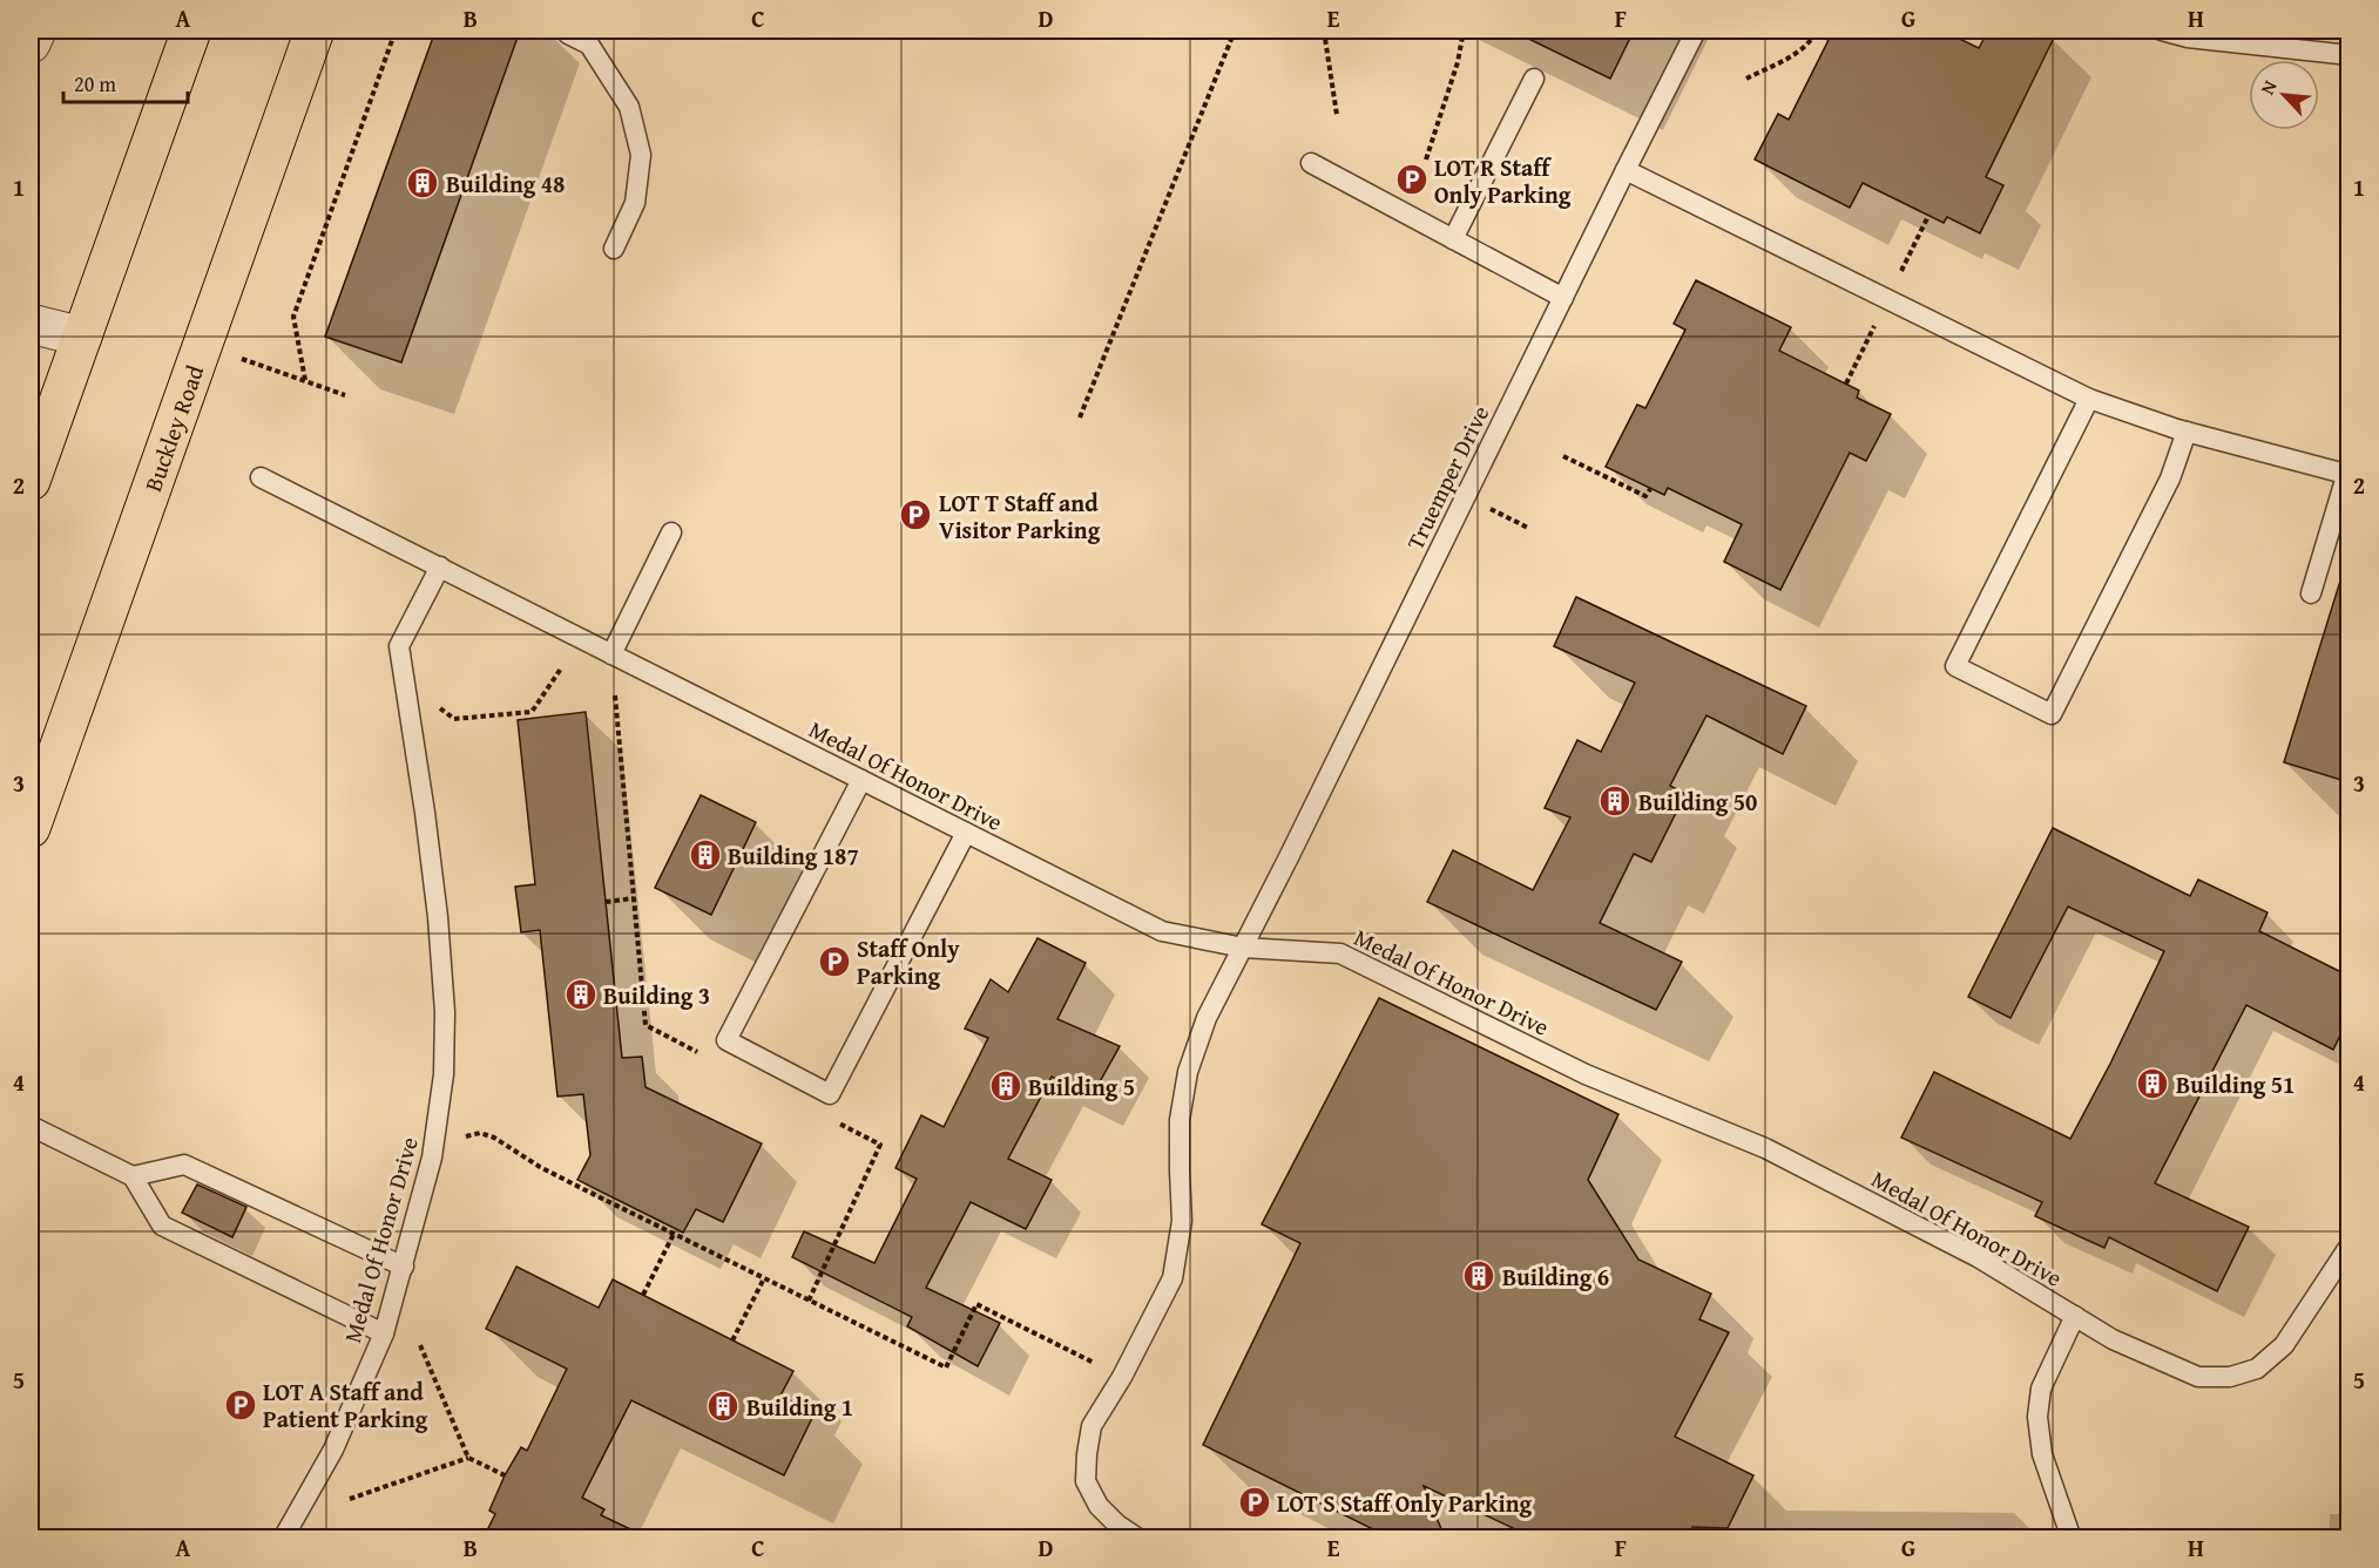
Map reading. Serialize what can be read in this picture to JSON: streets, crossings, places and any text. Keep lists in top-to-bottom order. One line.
{"streets":{"highway":["Buckley Road"],"lane":["Truemper Drive","Medal Of Honor Drive"]},"crossings":[["Truemper Drive","Medal Of Honor Drive"]],"places":{"parking":["LOT R Staff Only Parking","LOT T Staff and Visitor Parking","Staff Only Parking","LOT A Staff and Patient Parking","LOT S Staff Only Parking"],"building":["Building 48","Building 50","Building 187","Building 3","Building 51","Building 5","Building 6","Building 1"]},"scale_bar":"20 m","north":"top left","grid":{"columns":["A","B","C","D","E","F","G","H"],"rows":["1","2","3","4","5"]}}
